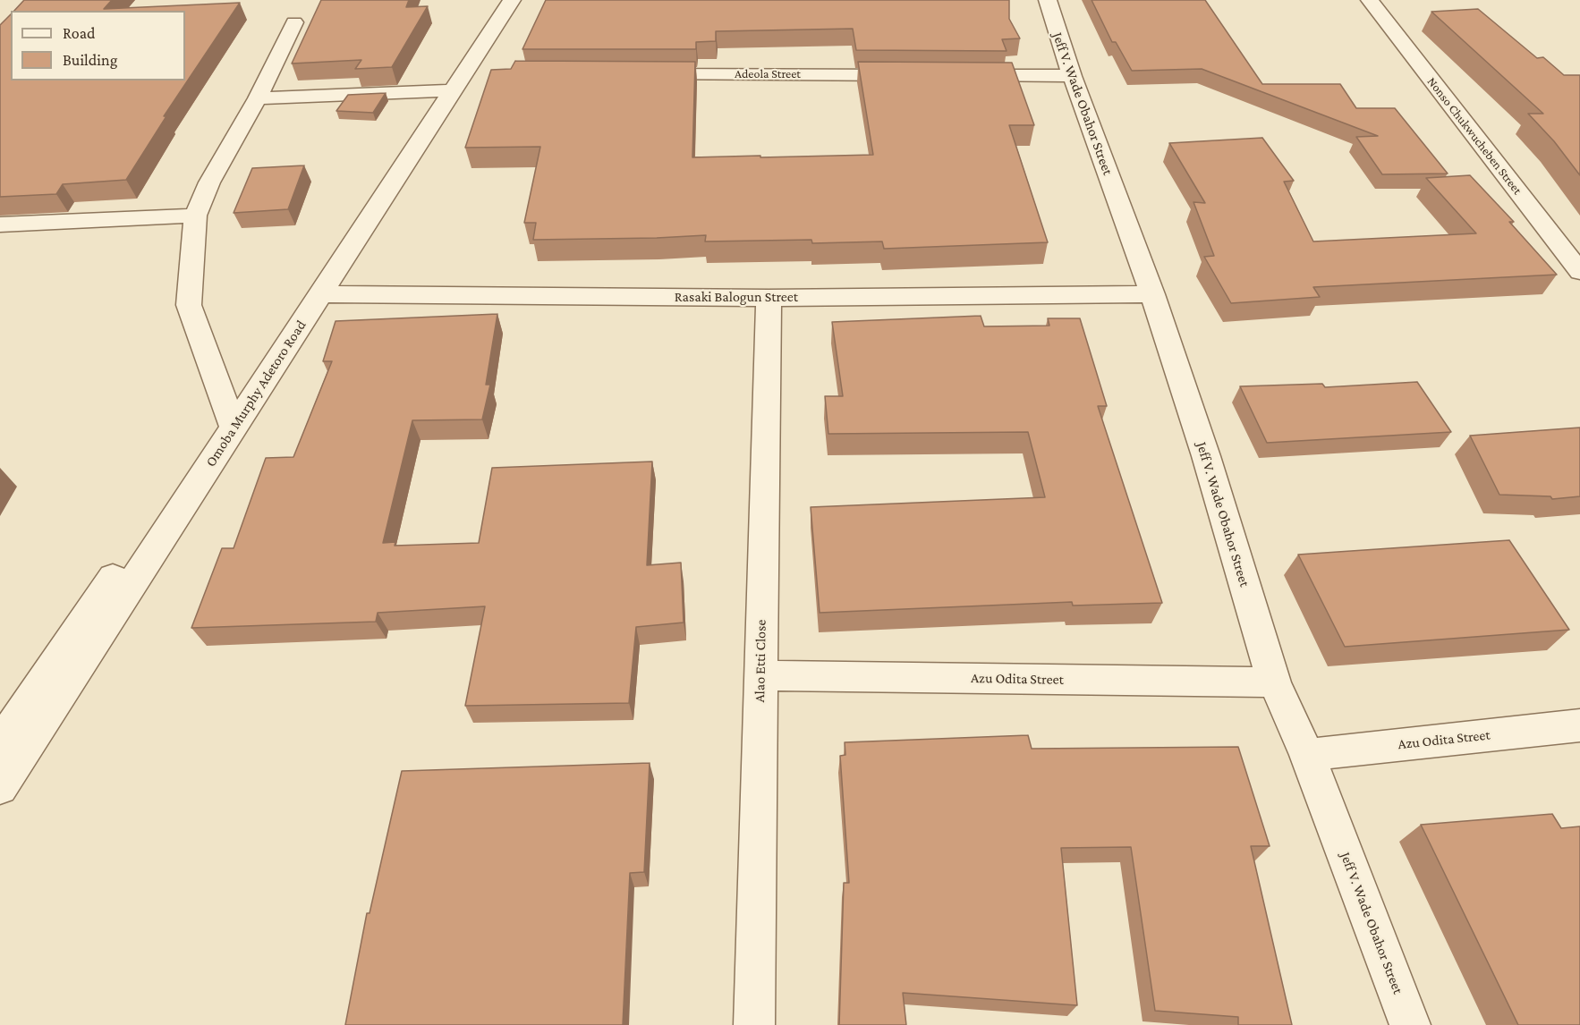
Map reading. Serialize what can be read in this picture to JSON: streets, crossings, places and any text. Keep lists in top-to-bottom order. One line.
{"streets":{"street":["Adeola Street","Jeff V. Wade Obahor Street","Nonso Chukwucheben Street","Rasaki Balogun Street","Omoba Murphy Adetoro Road","Alao Etti Close","Azu Odita Street"]},"crossings":[["Jeff V. Wade Obahor Street","Rasaki Balogun Street"],["Jeff V. Wade Obahor Street","Azu Odita Street"],["Rasaki Balogun Street","Omoba Murphy Adetoro Road"],["Rasaki Balogun Street","Alao Etti Close"],["Alao Etti Close","Azu Odita Street"]],"legend":["Road","Building"]}
